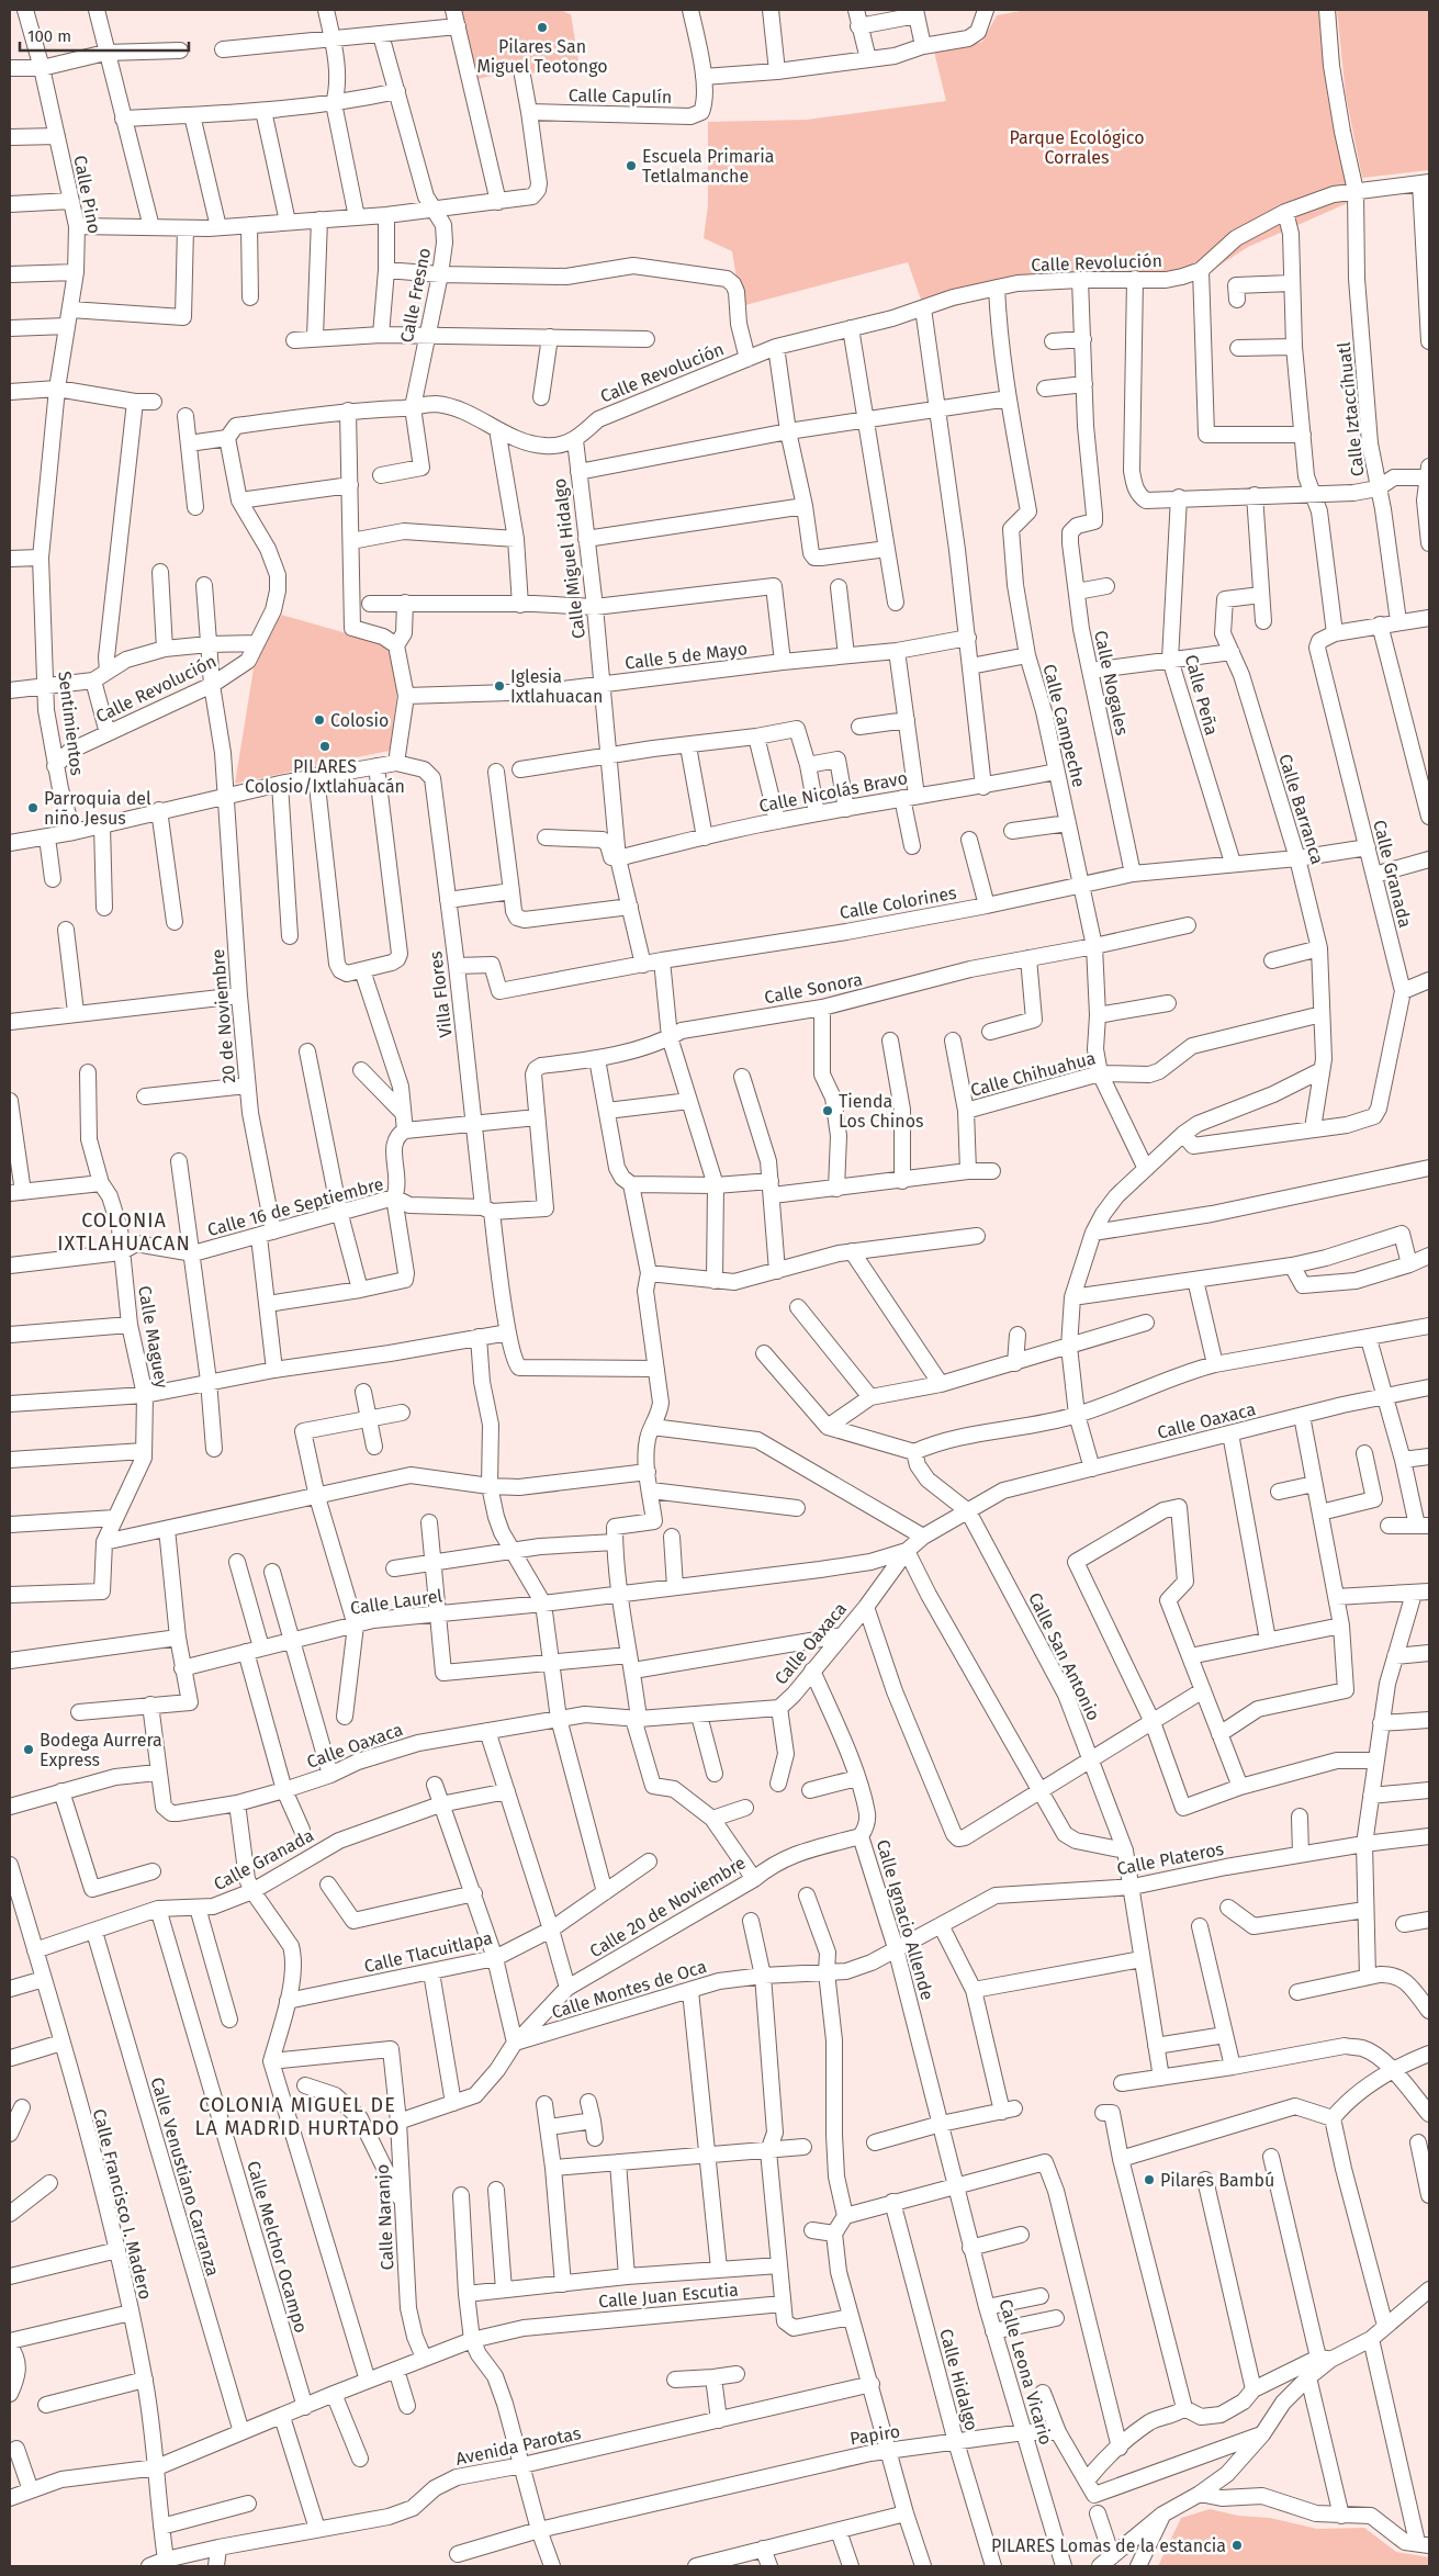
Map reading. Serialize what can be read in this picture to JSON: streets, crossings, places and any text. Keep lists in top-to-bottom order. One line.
{"streets":{"street":["Calle Capulín","Calle Pino","Calle Revolución","Calle Fresno","Calle Iztaccíhuatl","Calle Miguel Hidalgo","Calle 5 de Mayo","Calle Nogales","Calle Peña","Sentimientos","Calle Campeche","Calle Nicolás Bravo","Calle Barranca","Calle Granada","Calle Colorines","Calle Sonora","Villa Flores","20 de Noviembre","Calle Chihuahua","Calle 16 de Septiembre","Calle Maguey","Calle Oaxaca","Calle Laurel","Calle San Antonio","Calle Plateros","Calle 20 de Noviembre","Calle Ignacio Allende","Calle Tlacuitlapa","Calle Montes de Oca","Calle Venustiano Carranza","Calle Francisco I. Madero","Calle Naranjo","Calle Melchor Ocampo","Calle Juan Escutia","Calle Leona Vicario","Calle Hidalgo","Papiro","Avenida Parotas"]},"crossings":[["Calle Pino","Sentimientos"],["Calle Revolución","Calle Iztaccíhuatl"],["Calle Revolución","Calle Miguel Hidalgo"],["Calle Revolución","Sentimientos"],["Calle Revolución","Calle Campeche"],["Calle Miguel Hidalgo","Calle 5 de Mayo"],["Calle Miguel Hidalgo","Calle Nicolás Bravo"],["Calle Miguel Hidalgo","Calle Colorines"],["Calle Nogales","Calle Colorines"],["Calle Peña","Calle Colorines"],["Calle Campeche","Calle Nicolás Bravo"],["Calle Campeche","Calle Colorines"],["Calle Campeche","Calle Sonora"],["Calle Campeche","Calle Chihuahua"],["Calle Barranca","Calle Granada"],["Calle Barranca","Calle Colorines"],["Calle Barranca","Calle Chihuahua"],["Calle Granada","Calle Colorines"],["Calle Granada","Calle Venustiano Carranza"],["Calle Granada","Calle Francisco I. Madero"],["Calle Granada","Calle Melchor Ocampo"],["Calle Colorines","Villa Flores"],["Calle Sonora","Calle 16 de Septiembre"],["Villa Flores","Calle 16 de Septiembre"],["20 de Noviembre","Calle 16 de Septiembre"],["Calle 16 de Septiembre","Calle Maguey"],["Calle Oaxaca","Calle Laurel"],["Calle Oaxaca","Calle San Antonio"],["Calle Oaxaca","Calle Ignacio Allende"],["Calle San Antonio","Calle Plateros"],["Calle Plateros","Calle Ignacio Allende"],["Calle Plateros","Calle Montes de Oca"],["Calle 20 de Noviembre","Calle Ignacio Allende"],["Calle 20 de Noviembre","Calle Montes de Oca"],["Calle Ignacio Allende","Calle Montes de Oca"],["Calle Ignacio Allende","Calle Leona Vicario"],["Calle Venustiano Carranza","Calle Juan Escutia"],["Calle Francisco I. Madero","Calle Juan Escutia"],["Calle Francisco I. Madero","Avenida Parotas"],["Calle Naranjo","Calle Juan Escutia"],["Calle Melchor Ocampo","Calle Juan Escutia"],["Calle Leona Vicario","Papiro"],["Calle Hidalgo","Papiro"]],"districts":["COLONIA IXTLAHUACAN","COLONIA MIGUEL DE LA MADRID HURTADO"],"parks":["Parque Ecológico Corrales"],"places":["Pilares San Miguel Teotongo","Escuela Primaria Tetlalmanche","Iglesia Ixtlahuacan","Colosio","PILARES Colosio/Ixtlahuacán","Parroquia del niño Jesus","Tienda Los Chinos","Bodega Aurrera Express","Pilares Bambú","PILARES Lomas de la estancia"],"scale_bar":"100 m"}
